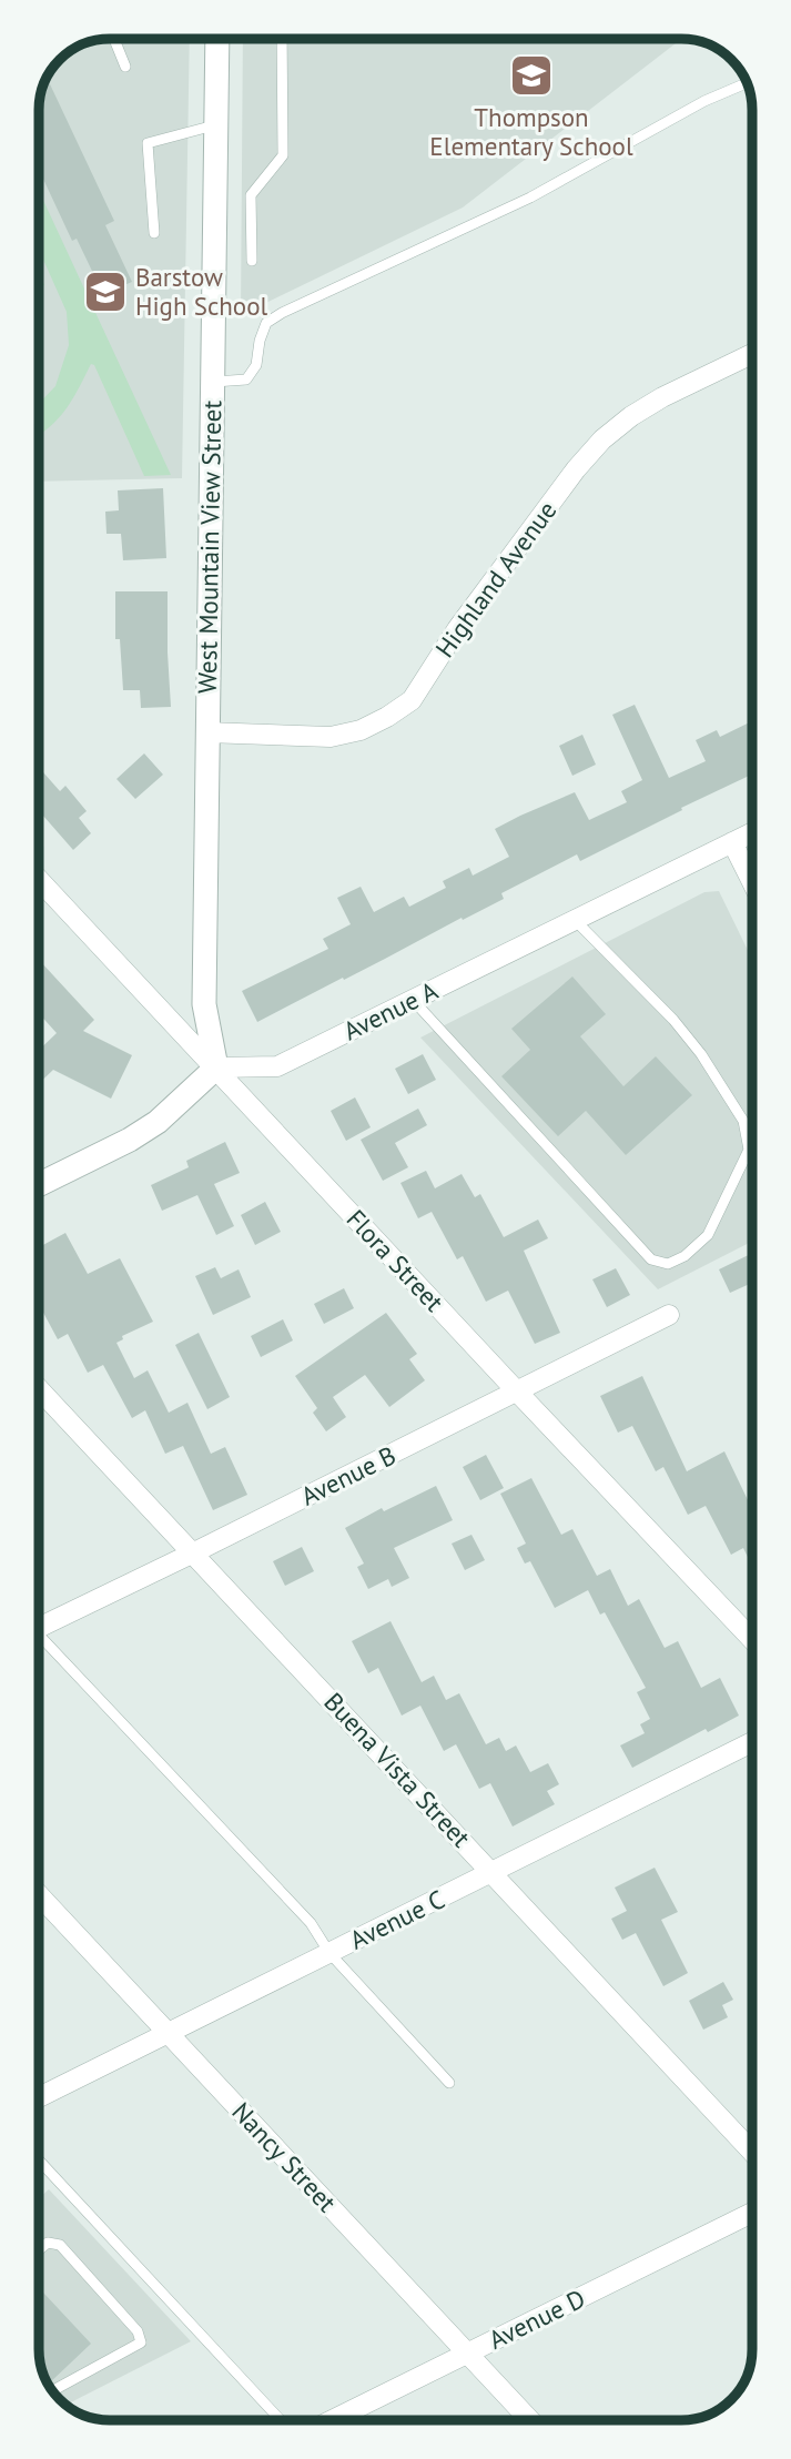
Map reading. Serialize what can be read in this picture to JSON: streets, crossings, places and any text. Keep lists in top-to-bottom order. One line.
{"streets":{"street":["West Mountain View Street","Highland Avenue","Avenue A","Flora Street","Avenue B","Buena Vista Street","Avenue C","Nancy Street","Avenue D"]},"crossings":[["West Mountain View Street","Highland Avenue"],["West Mountain View Street","Avenue A"],["West Mountain View Street","Flora Street"],["Avenue A","Flora Street"],["Flora Street","Avenue B"],["Avenue B","Buena Vista Street"],["Buena Vista Street","Avenue C"],["Avenue C","Nancy Street"],["Nancy Street","Avenue D"]],"places":{"school or university":["Thompson Elementary School","Barstow High School"]}}
